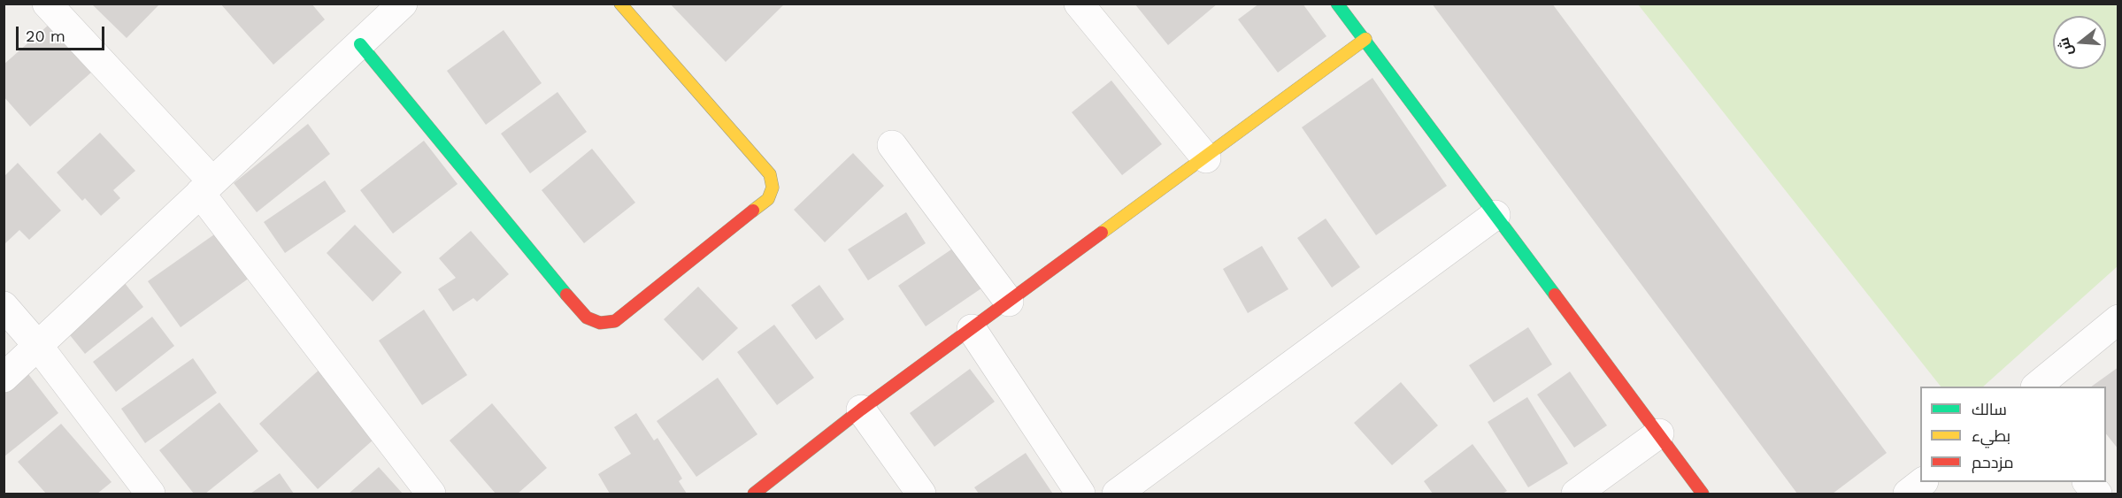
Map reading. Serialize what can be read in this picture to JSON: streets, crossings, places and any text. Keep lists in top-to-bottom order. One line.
{"legend":["سالك","بطيء","مزدحم"],"scale_bar":"20 m","north":"left"}
